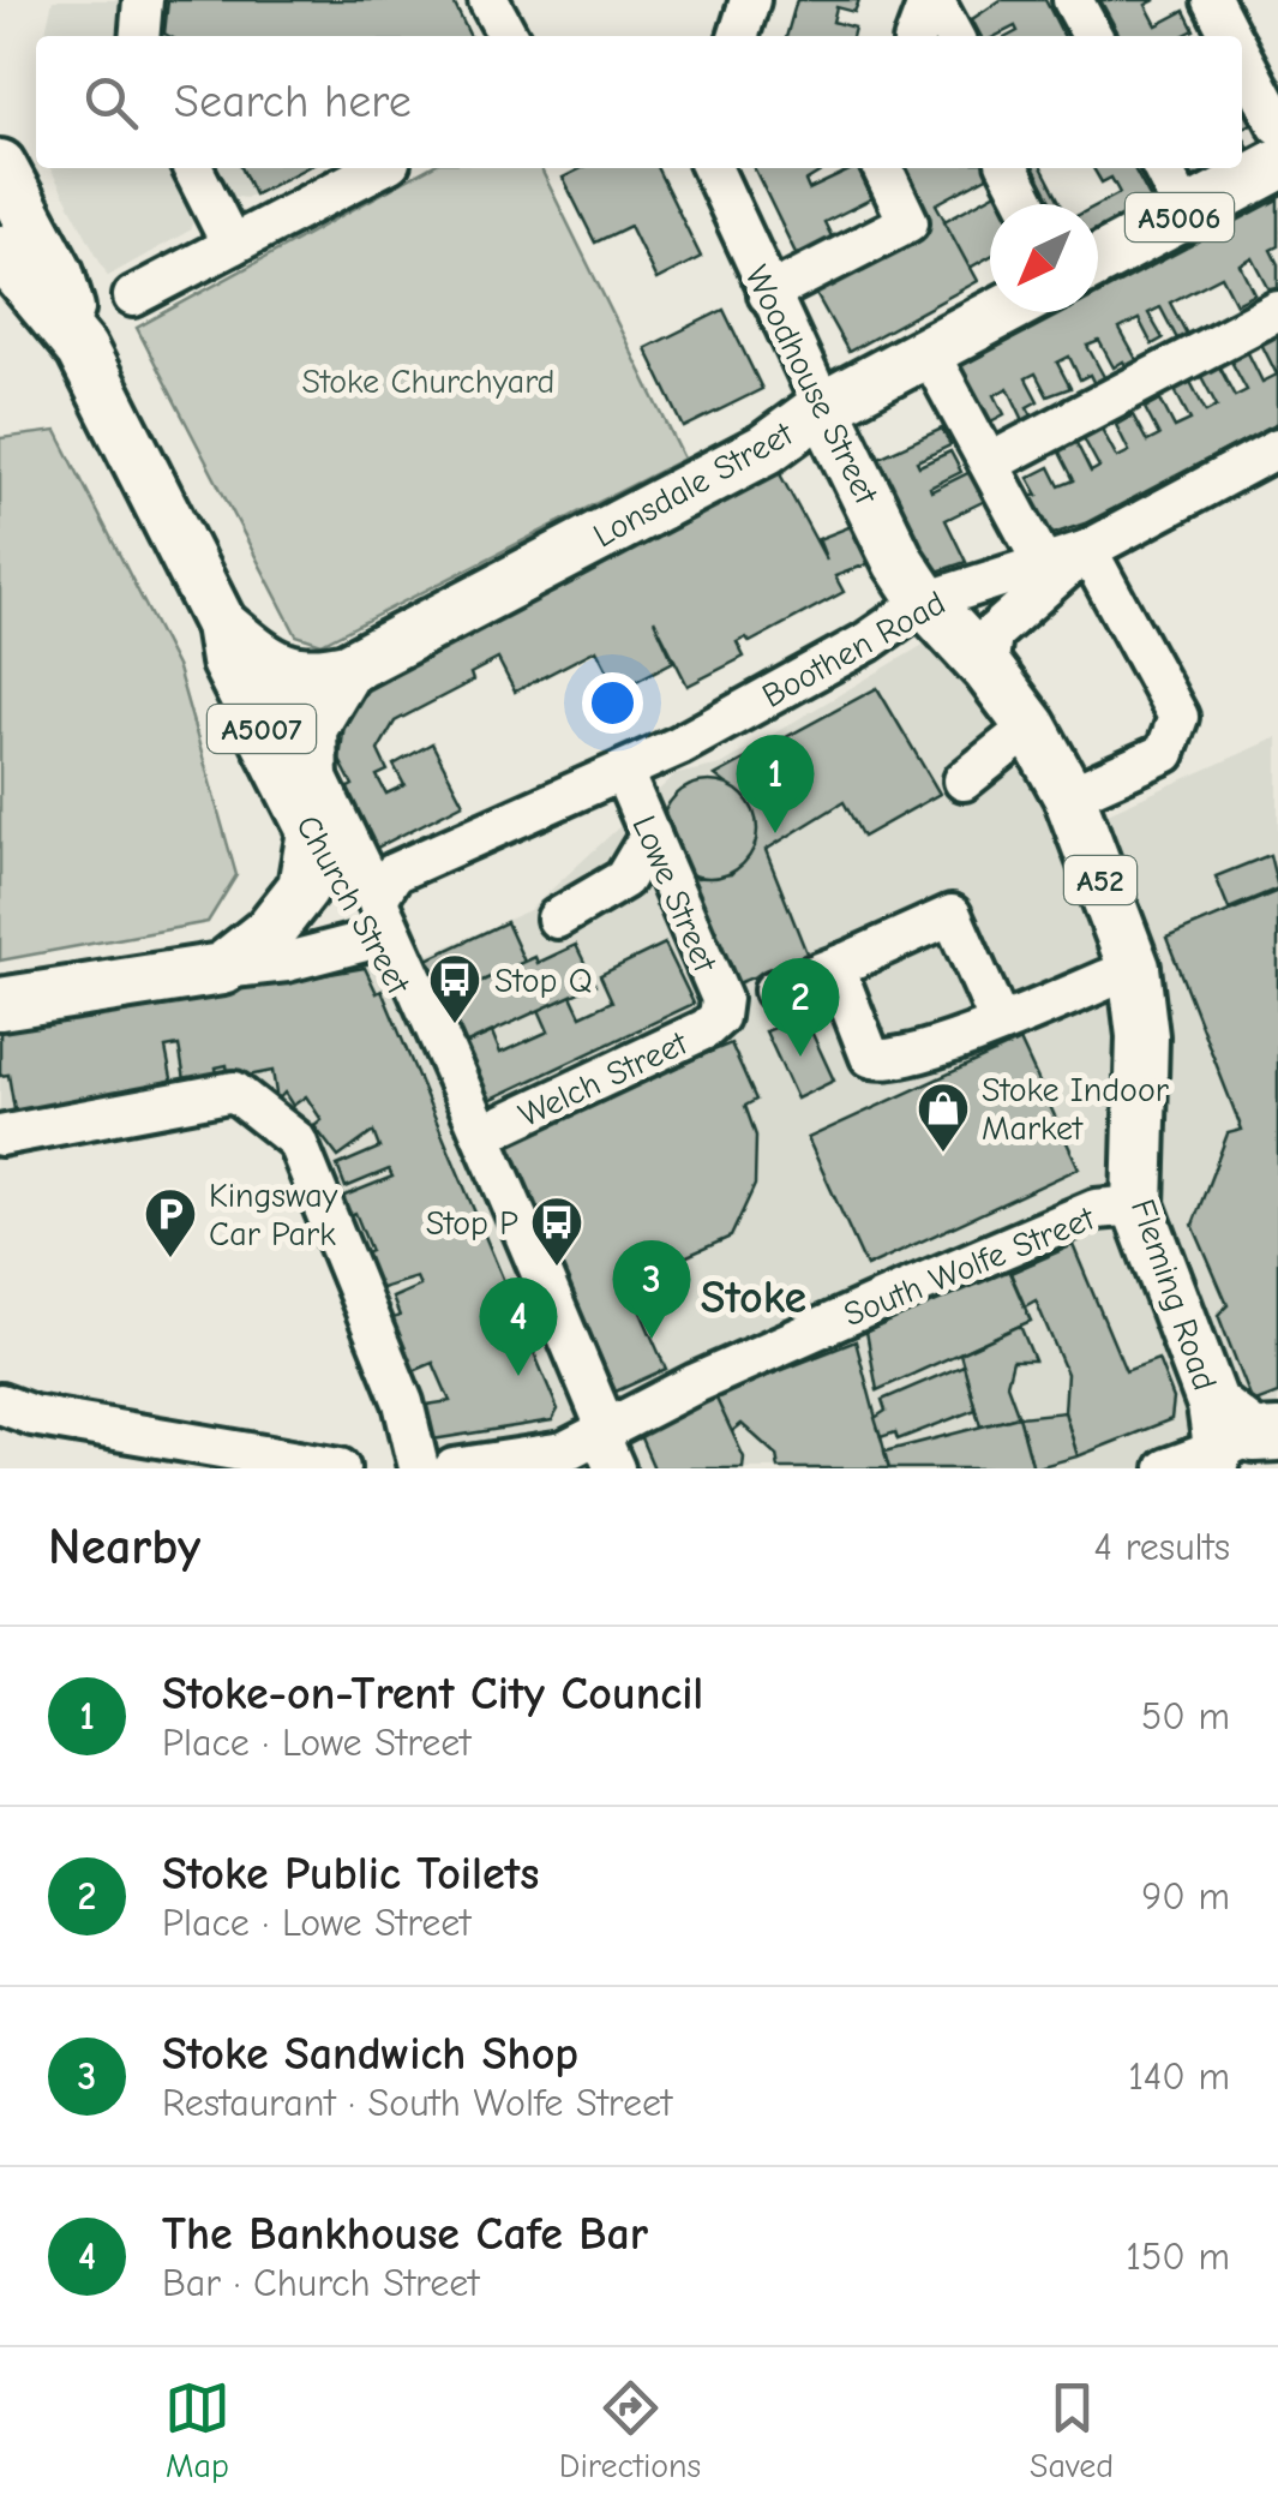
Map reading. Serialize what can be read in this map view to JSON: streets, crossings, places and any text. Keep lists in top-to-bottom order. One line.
{"streets":{"main road":["A5006","Woodhouse Street","Lonsdale Street","A5007","A52","Church Street","Fleming Road"],"street":["Boothen Road","Lowe Street","Welch Street","South Wolfe Street"]},"crossings":[["Woodhouse Street","Lonsdale Street"],["Woodhouse Street","Boothen Road"],["Woodhouse Street","Fleming Road"],["Lonsdale Street","Church Street"],["Boothen Road","Lowe Street"],["Boothen Road","Church Street"],["Boothen Road","Fleming Road"],["A5007","Church Street"],["Lowe Street","Welch Street"],["Church Street","Welch Street"],["Church Street","South Wolfe Street"],["South Wolfe Street","Fleming Road"]],"districts":["Stoke"],"parks":["Stoke Churchyard"],"places":{"bus stop":["Stop Q","Stop P"],"shop":["Stoke Indoor Market"],"parking":["Kingsway Car Park"]},"north":"bottom left","page":{"search":"Search here","pins":["1","2","3","4"],"heading":["Nearby","4 results"],"list":[{"mark":"1","name":"Stoke-on-Trent City Council","note":"Place · Lowe Street","value":"50 m"},{"mark":"2","name":"Stoke Public Toilets","note":"Place · Lowe Street","value":"90 m"},{"mark":"3","name":"Stoke Sandwich Shop","note":"Restaurant · South Wolfe Street","value":"140 m"},{"mark":"4","name":"The Bankhouse Cafe Bar","note":"Bar · Church Street","value":"150 m"}],"nav":["Map","Directions","Saved"]}}
